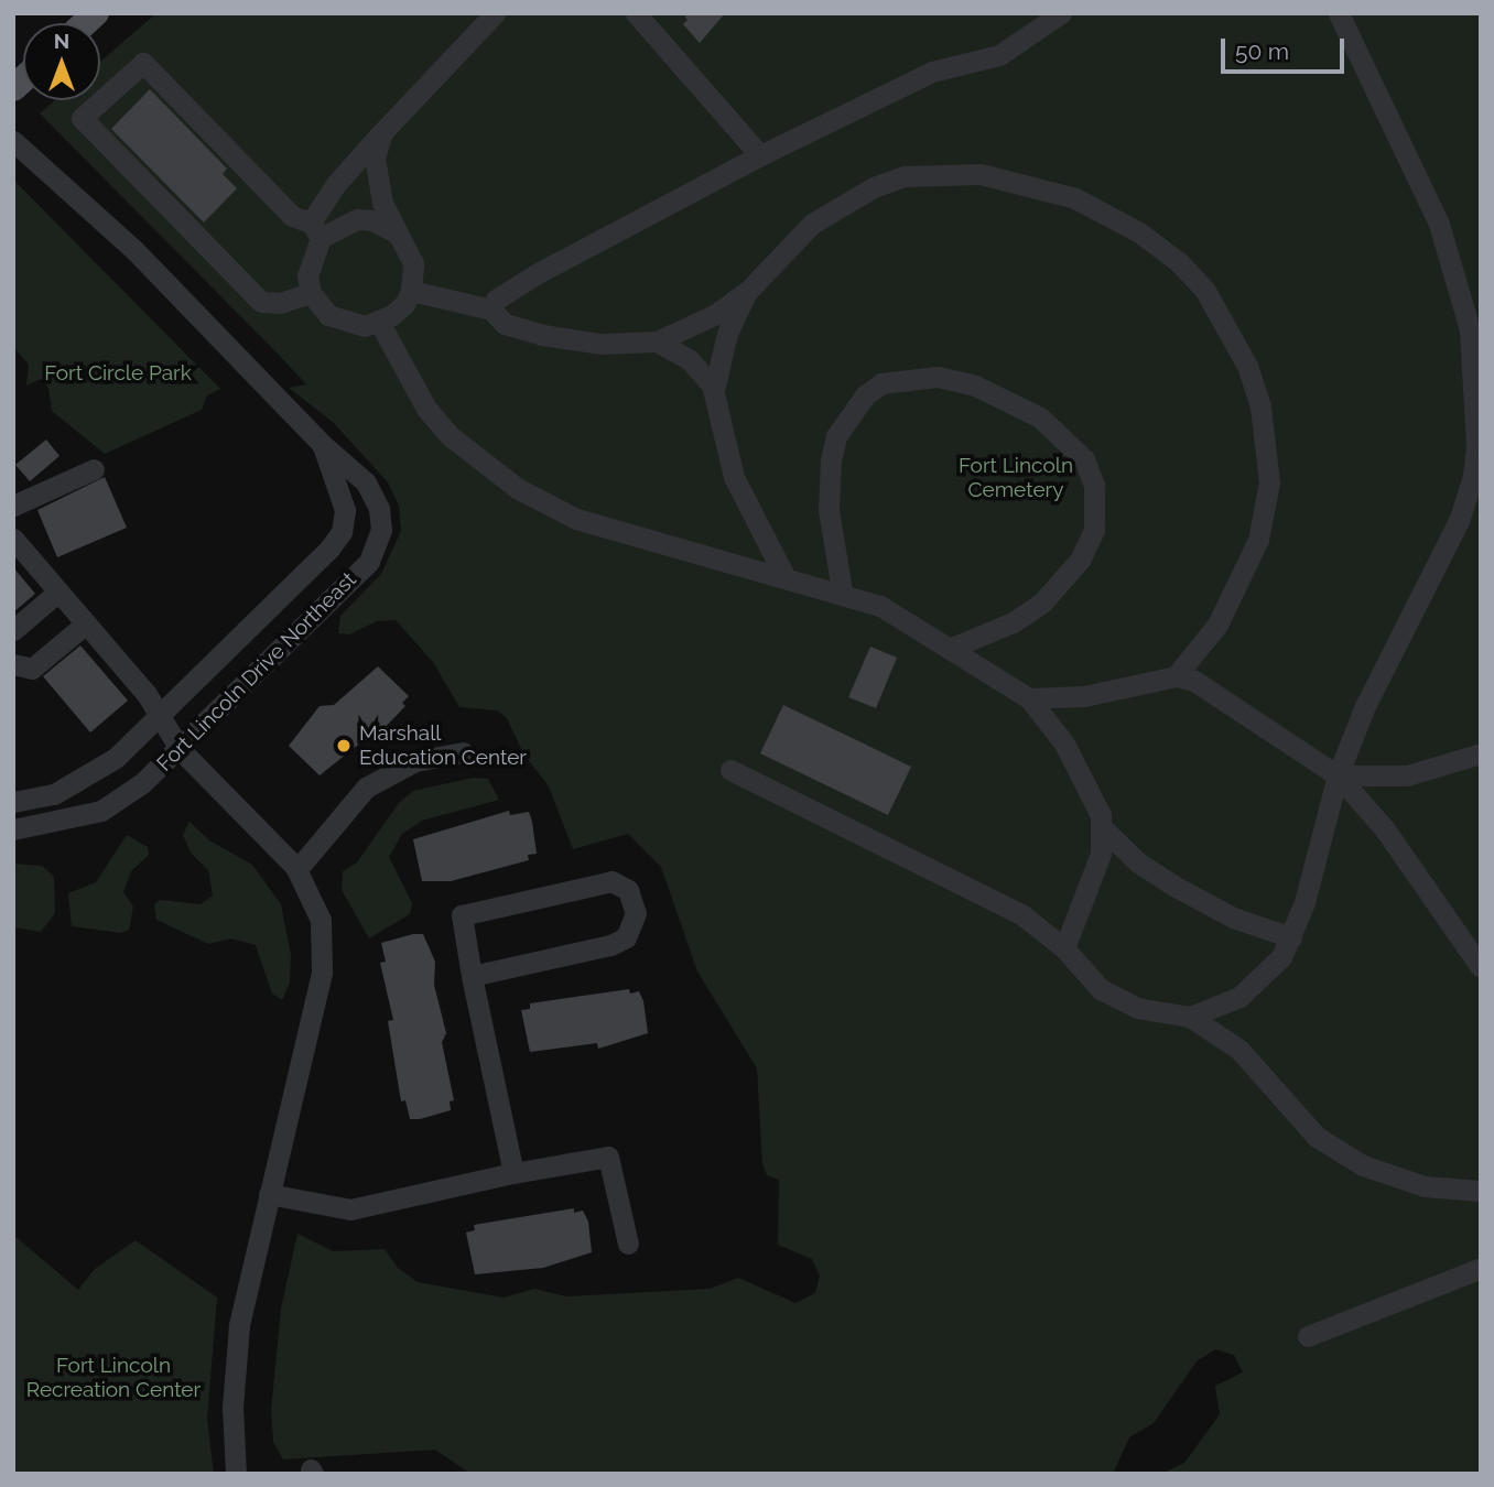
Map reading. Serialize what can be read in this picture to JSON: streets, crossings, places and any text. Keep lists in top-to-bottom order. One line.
{"streets":{"street":["Fort Lincoln Drive Northeast"]},"parks":["Fort Circle Park","Fort Lincoln Cemetery","Fort Lincoln Recreation Center"],"places":["Marshall Education Center"],"scale_bar":"50 m","north":"top"}
